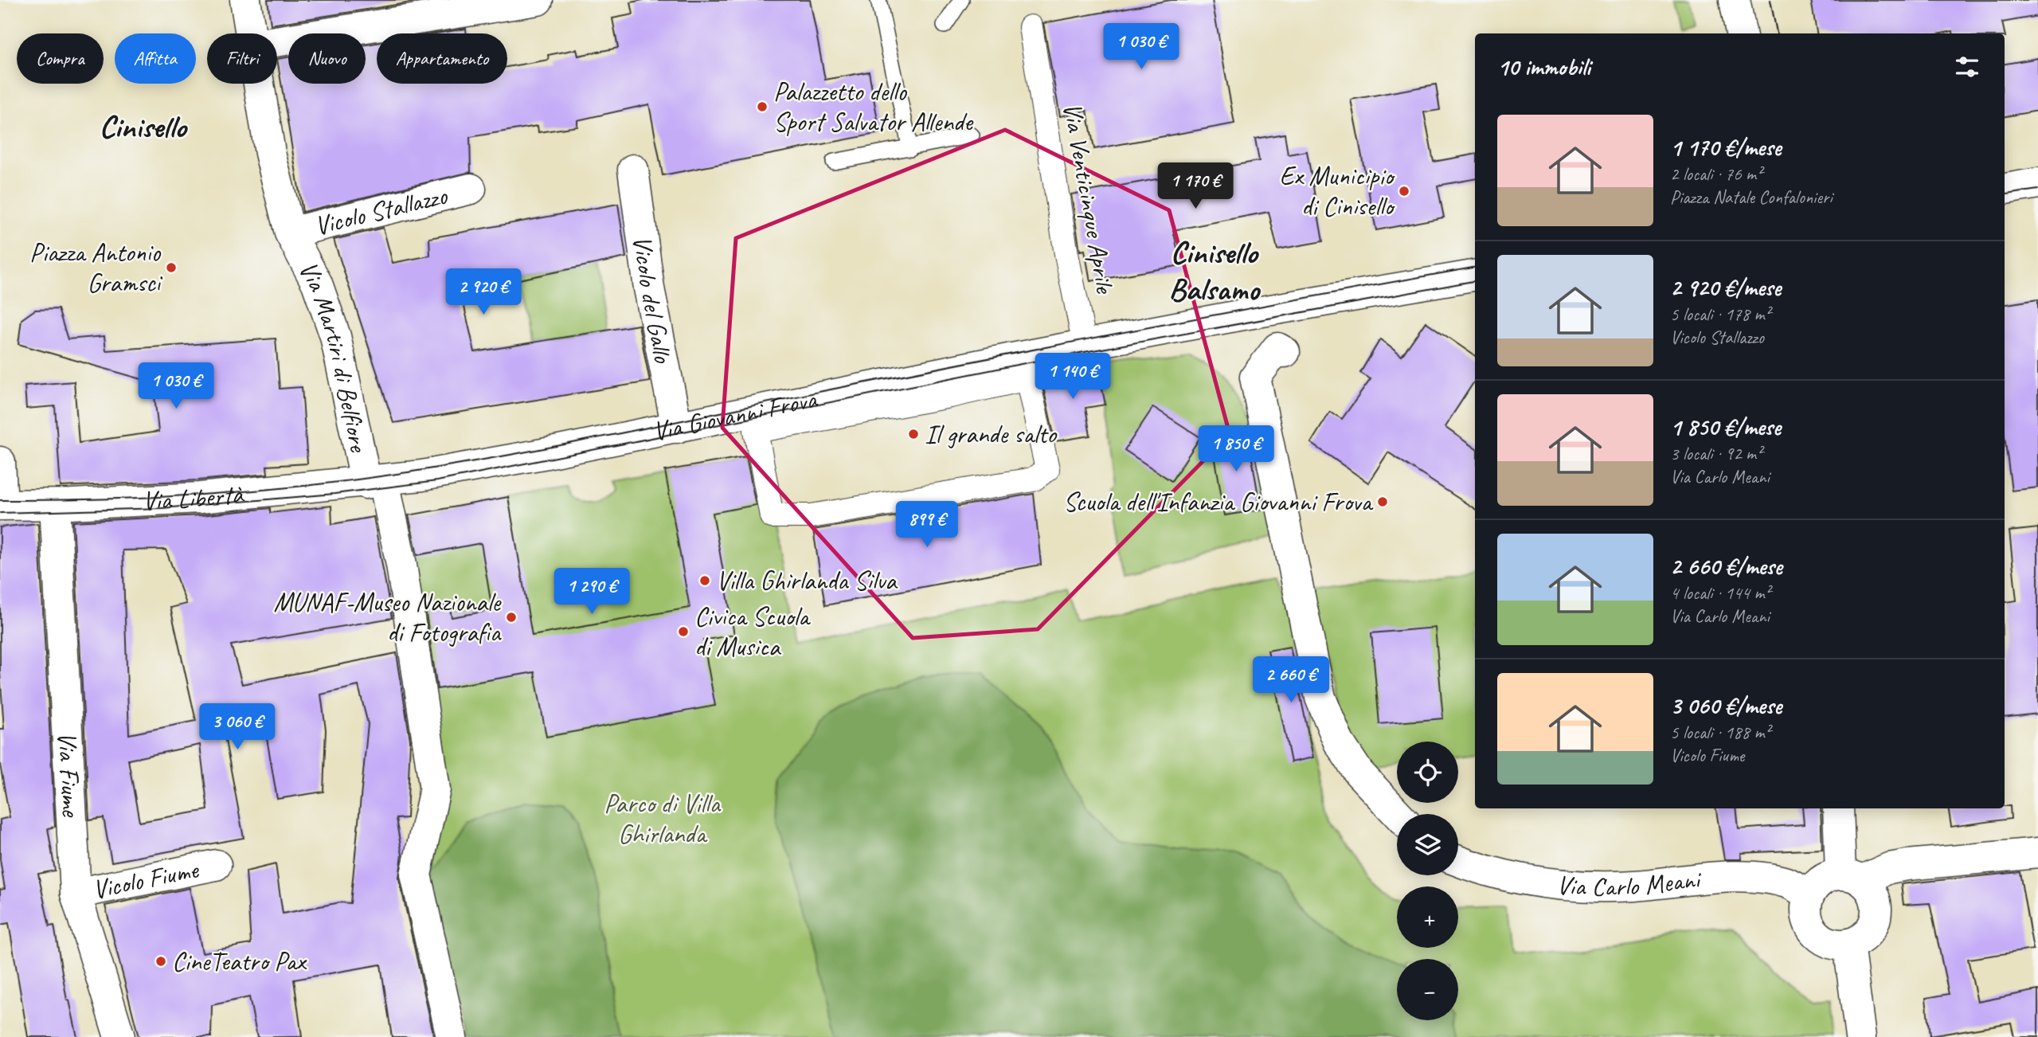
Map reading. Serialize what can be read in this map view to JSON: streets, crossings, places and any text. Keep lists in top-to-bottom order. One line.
{"streets":{"street":["Via Venticinque Aprile","Vicolo Stallazzo","Vicolo del Gallo","Via Martiri di Belfiore","Via Giovanni Frova","Via Libertà","Via Fiume","Vicolo Fiume","Via Carlo Meani"]},"crossings":[["Via Venticinque Aprile","Via Giovanni Frova"],["Vicolo Stallazzo","Via Martiri di Belfiore"],["Vicolo del Gallo","Via Giovanni Frova"],["Via Martiri di Belfiore","Via Giovanni Frova"],["Via Martiri di Belfiore","Via Libertà"],["Via Giovanni Frova","Via Libertà"],["Via Libertà","Via Fiume"],["Via Fiume","Vicolo Fiume"]],"districts":["Cinisello","Cinisello Balsamo"],"parks":["Parco di Villa Ghirlanda"],"places":["Palazzetto dello Sport Salvator Allende","Ex Municipio di Cinisello","Piazza Antonio Gramsci","Il grande salto","Scuola dell'Infanzia Giovanni Frova","Villa Ghirlanda Silva","MUNAF-Museo Nazionale di Fotografia","Civica Scuola di Musica","CineTeatro Pax"],"page":{"price":["1 030 €","1 170 €","2 920 €","1 140 €","1 030 €","1 850 €","899 €","1 290 €","2 660 €","3 060 €"],"chip":["Compra","Affitta","Filtri","Nuovo","Appartamento"],"heading":"10 immobili","list":[{"name":"1 170 €/mese","note":"2 locali · 76 m² · Piazza Natale Confalonieri"},{"name":"2 920 €/mese","note":"5 locali · 178 m² · Vicolo Stallazzo"},{"name":"1 850 €/mese","note":"3 locali · 92 m² · Via Carlo Meani"},{"name":"2 660 €/mese","note":"4 locali · 144 m² · Via Carlo Meani"},{"name":"3 060 €/mese","note":"5 locali · 188 m² · Vicolo Fiume"}],"map_buttons":["+","−"]}}
